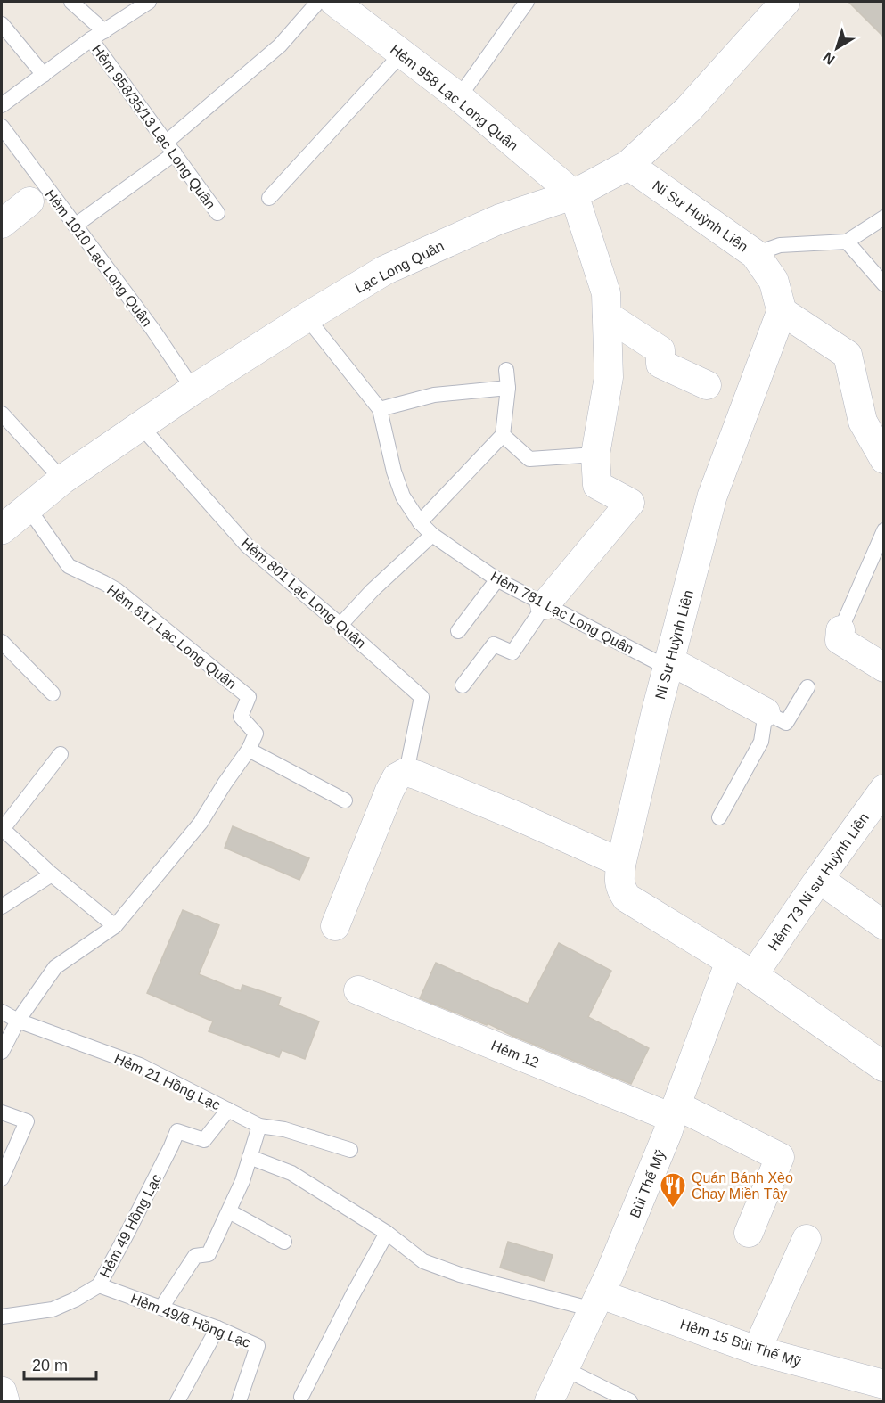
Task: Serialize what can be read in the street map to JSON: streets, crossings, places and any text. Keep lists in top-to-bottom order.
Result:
{
  "streets": {
    "street": [
      "Hẻm 958 Lạc Long Quân",
      "Ni Sư Huỳnh Liên",
      "Lạc Long Quân",
      "Hẻm 73 Ni sư Huỳnh Liên",
      "Hẻm 12",
      "Bùi Thế Mỹ",
      "Hẻm 15 Bùi Thế Mỹ"
    ],
    "lane": [
      "Hẻm 958/35/13 Lạc Long Quân",
      "Hẻm 1010 Lạc Long Quân",
      "Hẻm 801 Lạc Long Quân",
      "Hẻm 781 Lạc Long Quân",
      "Hẻm 817 Lạc Long Quân",
      "Hẻm 21 Hồng Lạc",
      "Hẻm 49 Hồng Lạc",
      "Hẻm 49/8 Hồng Lạc"
    ]
  },
  "crossings": [
    ["Hẻm 958 Lạc Long Quân", "Lạc Long Quân"],
    ["Ni Sư Huỳnh Liên", "Lạc Long Quân"],
    ["Ni Sư Huỳnh Liên", "Hẻm 781 Lạc Long Quân"],
    ["Ni Sư Huỳnh Liên", "Hẻm 73 Ni sư Huỳnh Liên"],
    ["Ni Sư Huỳnh Liên", "Bùi Thế Mỹ"],
    ["Hẻm 1010 Lạc Long Quân", "Lạc Long Quân"],
    ["Lạc Long Quân", "Hẻm 801 Lạc Long Quân"],
    ["Lạc Long Quân", "Hẻm 781 Lạc Long Quân"],
    ["Lạc Long Quân", "Hẻm 817 Lạc Long Quân"],
    ["Hẻm 73 Ni sư Huỳnh Liên", "Bùi Thế Mỹ"],
    ["Hẻm 12", "Bùi Thế Mỹ"],
    ["Hẻm 21 Hồng Lạc", "Hẻm 49 Hồng Lạc"],
    ["Bùi Thế Mỹ", "Hẻm 15 Bùi Thế Mỹ"],
    ["Hẻm 49 Hồng Lạc", "Hẻm 49/8 Hồng Lạc"]
  ],
  "places": {
    "restaurant": ["Quán Bánh Xèo Chay Miền Tây"]
  },
  "scale_bar": "20 m",
  "north": "bottom left"
}
